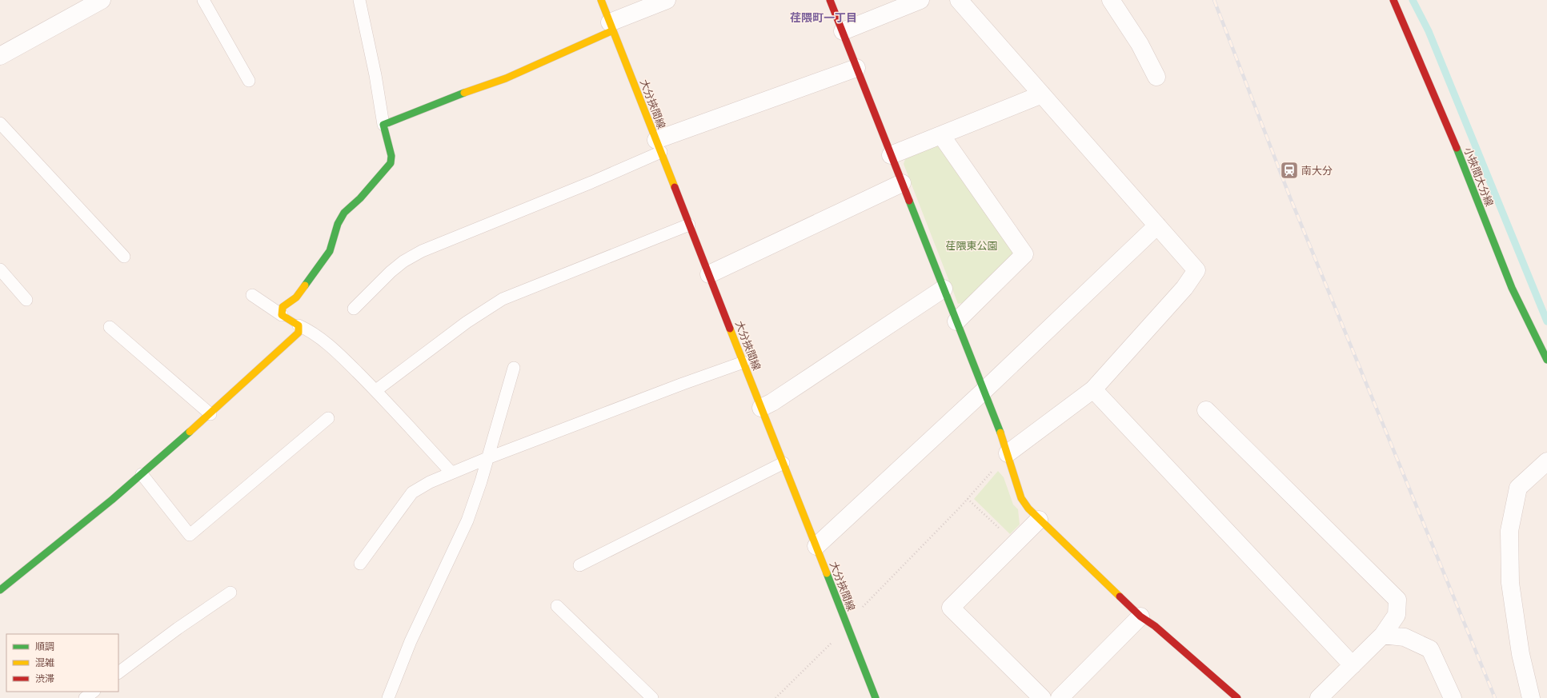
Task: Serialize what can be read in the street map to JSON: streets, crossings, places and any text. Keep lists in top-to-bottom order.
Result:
{
  "streets": {
    "street": ["大分挾間線", "小挾間大分線"]
  },
  "districts": ["荏隈町一丁目"],
  "parks": ["荏隈東公園"],
  "places": {
    "station": ["南大分"]
  },
  "legend": ["順調", "混雑", "渋滞"]
}
